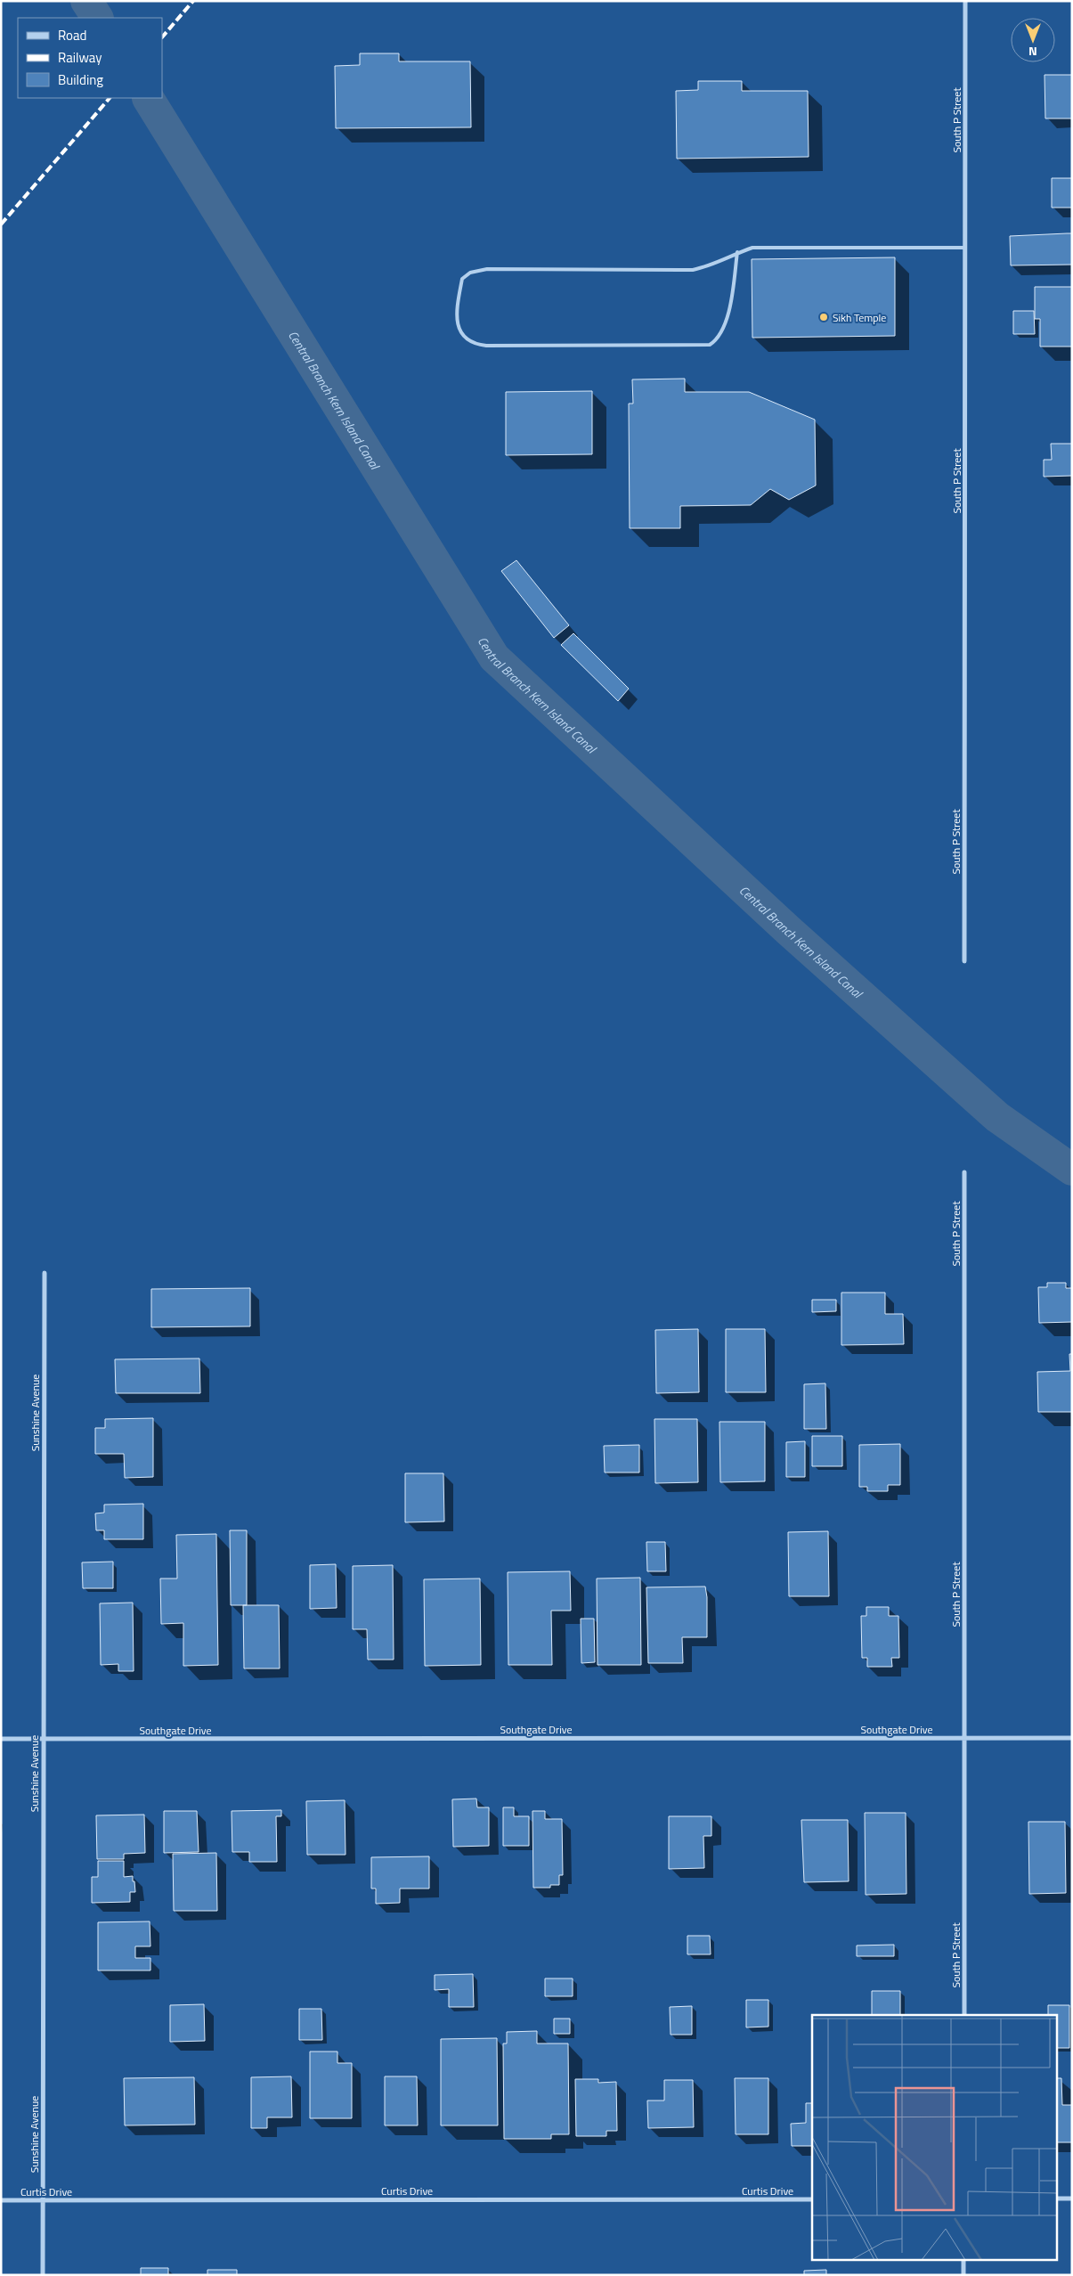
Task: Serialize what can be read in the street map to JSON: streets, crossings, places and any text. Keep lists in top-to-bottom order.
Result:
{
  "streets": {
    "street": [
      "South P Street",
      "Sunshine Avenue",
      "Southgate Drive",
      "Curtis Drive"
    ]
  },
  "crossings": [
    ["South P Street", "Southgate Drive"],
    ["Sunshine Avenue", "Southgate Drive"],
    ["Sunshine Avenue", "Curtis Drive"]
  ],
  "water": ["Central Branch Kern Island Canal"],
  "places": ["Sikh Temple"],
  "legend": ["Road", "Railway", "Building"],
  "north": "bottom"
}
